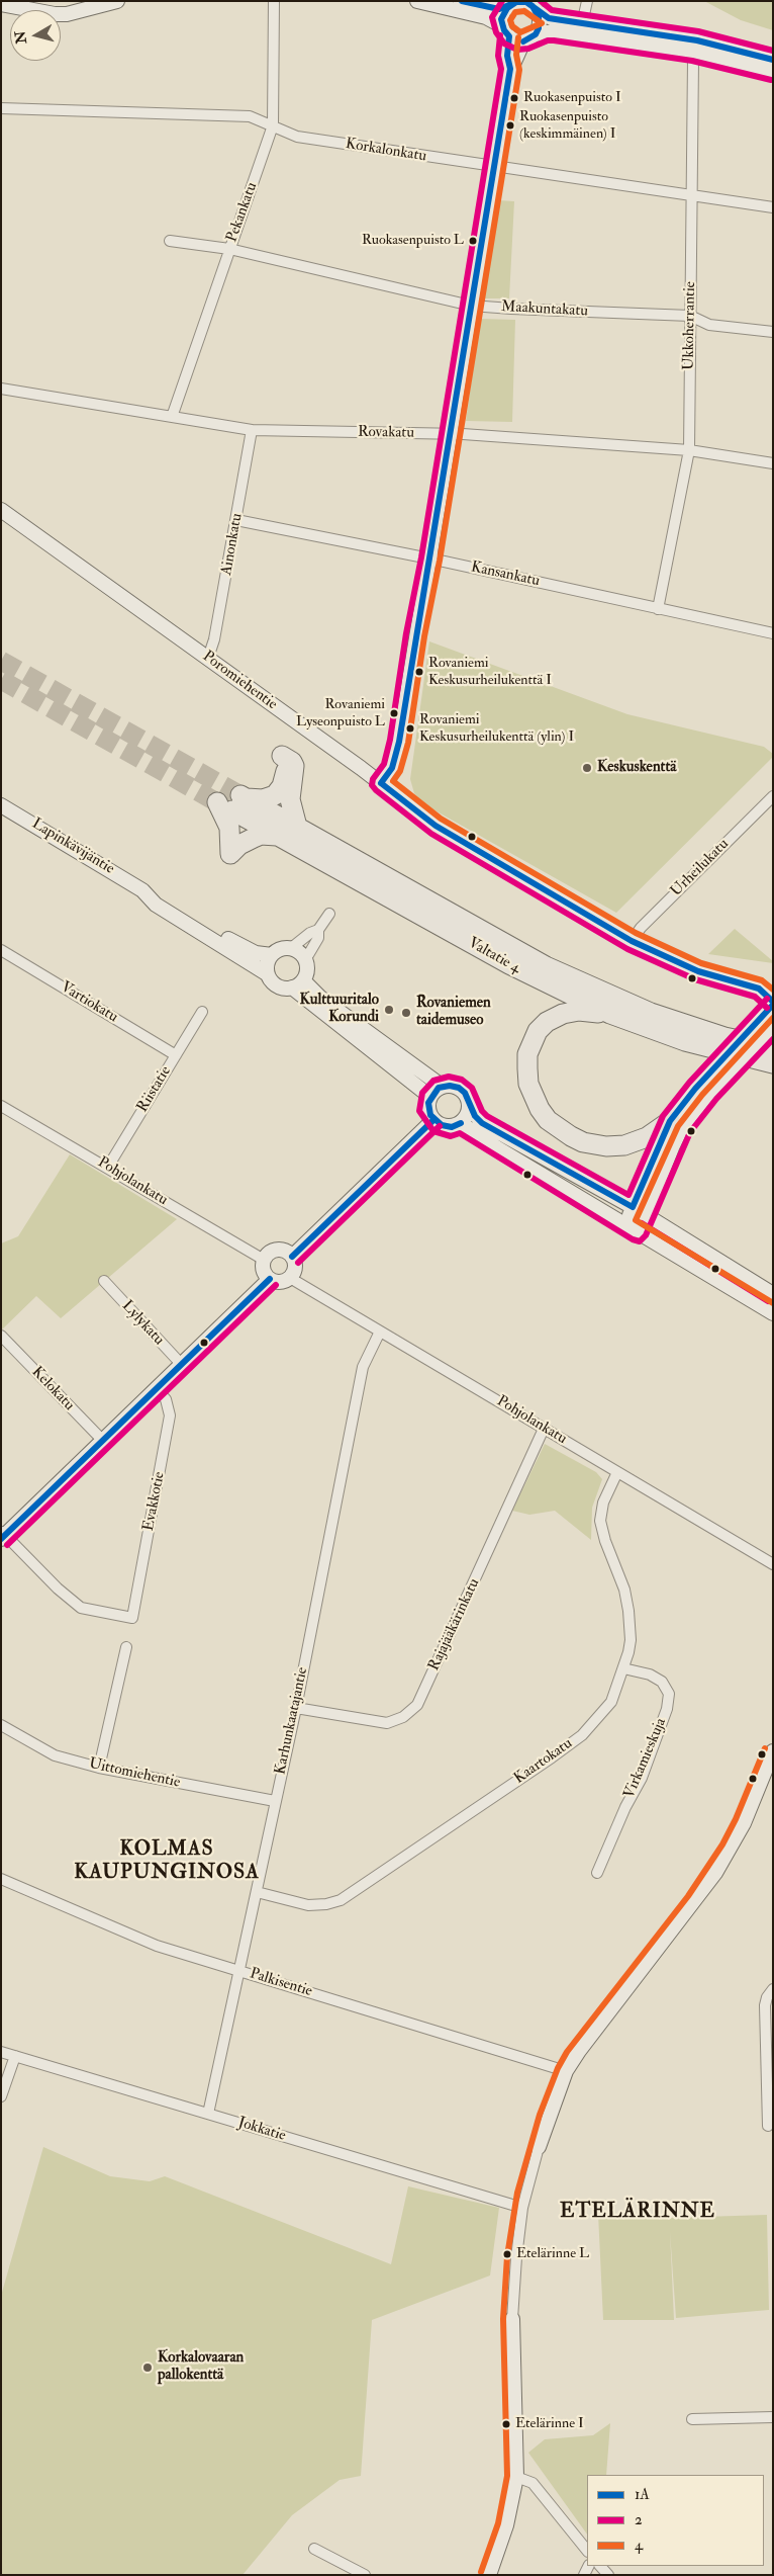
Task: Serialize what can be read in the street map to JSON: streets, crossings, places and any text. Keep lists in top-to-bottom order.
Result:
{
  "streets": {
    "highway": ["Valtatie 4"],
    "main road": ["Poromiehentie", "Lapinkävijäntie"],
    "street": [
      "Korkalonkatu",
      "Pekankatu",
      "Maakuntakatu",
      "Ukkoherrantie",
      "Rovakatu",
      "Ainonkatu",
      "Kansankatu",
      "Urheilukatu",
      "Vartiokatu",
      "Riistatie",
      "Pohjolankatu",
      "Lylykatu",
      "Kelokatu",
      "Evakkotie",
      "Rajajääkärinkatu",
      "Karhunkaatajantie",
      "Virkamieskuja",
      "Kaartokatu",
      "Uittomiehentie",
      "Palkisentie",
      "Jokkatie"
    ]
  },
  "crossings": [
    ["Korkalonkatu", "Pekankatu"],
    ["Korkalonkatu", "Ukkoherrantie"],
    ["Pekankatu", "Maakuntakatu"],
    ["Pekankatu", "Rovakatu"],
    ["Maakuntakatu", "Ukkoherrantie"],
    ["Ukkoherrantie", "Rovakatu"],
    ["Ukkoherrantie", "Kansankatu"],
    ["Rovakatu", "Ainonkatu"],
    ["Ainonkatu", "Kansankatu"],
    ["Ainonkatu", "Poromiehentie"],
    ["Poromiehentie", "Urheilukatu"],
    ["Vartiokatu", "Riistatie"],
    ["Riistatie", "Pohjolankatu"],
    ["Pohjolankatu", "Rajajääkärinkatu"],
    ["Pohjolankatu", "Karhunkaatajantie"],
    ["Pohjolankatu", "Kaartokatu"],
    ["Rajajääkärinkatu", "Karhunkaatajantie"],
    ["Karhunkaatajantie", "Kaartokatu"],
    ["Karhunkaatajantie", "Uittomiehentie"],
    ["Karhunkaatajantie", "Palkisentie"],
    ["Karhunkaatajantie", "Jokkatie"],
    ["Virkamieskuja", "Kaartokatu"]
  ],
  "districts": ["KOLMAS KAUPUNGINOSA", "ETELÄRINNE"],
  "places": [
    "Ruokasenpuisto I",
    "Ruokasenpuisto (keskimmäinen) I",
    "Ruokasenpuisto L",
    "Rovaniemi Keskusurheilukenttä I",
    "Rovaniemi Lyseonpuisto L",
    "Rovaniemi Keskusurheilukenttä (ylin) I",
    "Keskuskenttä",
    "Kulttuuritalo Korundi",
    "Rovaniemen taidemuseo",
    "Etelärinne L",
    "Korkalovaaran pallokenttä",
    "Etelärinne I"
  ],
  "lines": ["transit line 1A", "transit line 2", "transit line 4"],
  "legend": ["1A", "2", "4"],
  "north": "left"
}
